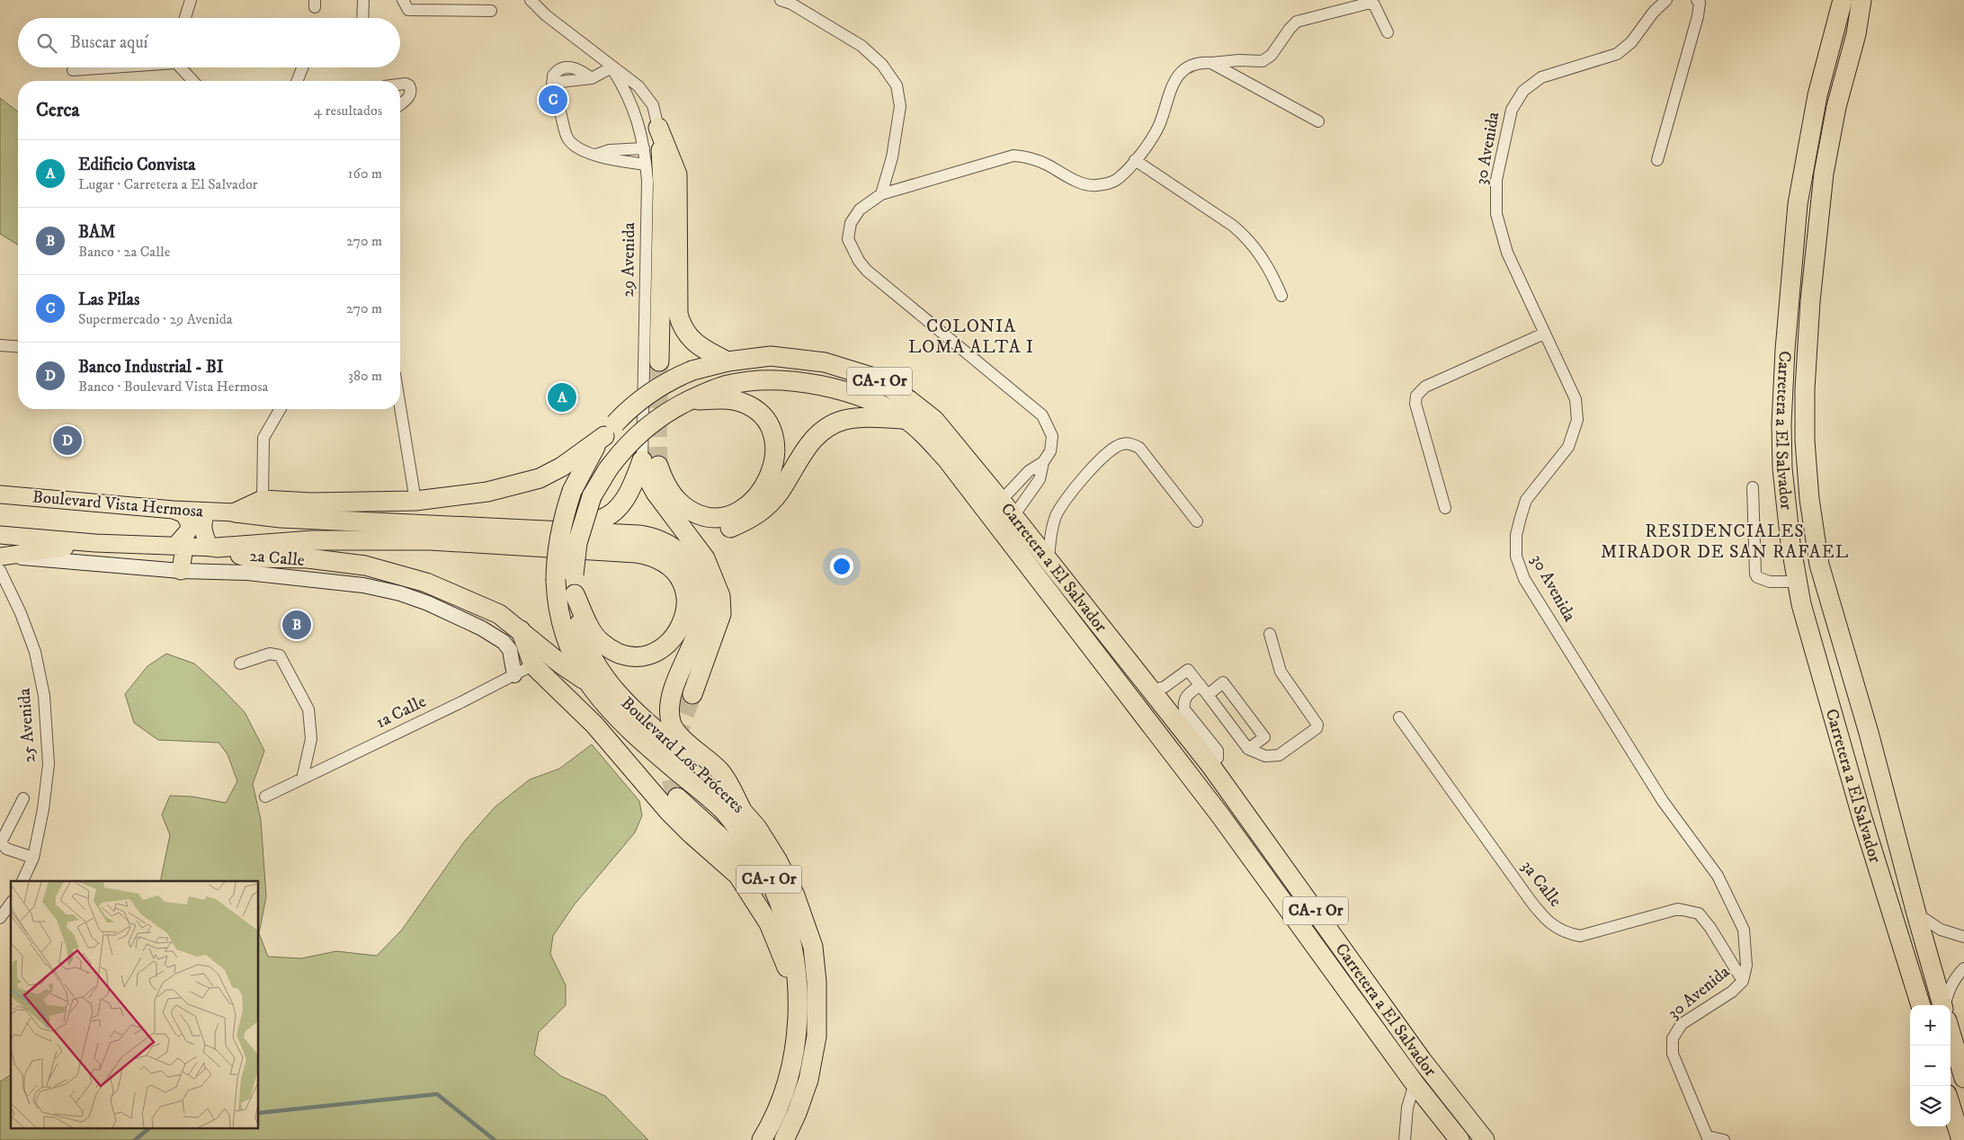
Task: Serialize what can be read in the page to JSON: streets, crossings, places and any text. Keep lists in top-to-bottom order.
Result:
{
  "streets": {
    "highway": ["CA-1 Or", "Carretera a El Salvador", "Boulevard Los Próceres"],
    "main road": ["Boulevard Vista Hermosa"],
    "street": [
      "30 Avenida",
      "29 Avenida",
      "2a Calle",
      "1a Calle",
      "25 Avenida",
      "3a Calle"
    ]
  },
  "crossings": [
    ["30 Avenida", "3a Calle"],
    ["Carretera a El Salvador", "Boulevard Los Próceres"],
    ["2a Calle", "1a Calle"],
    ["2a Calle", "25 Avenida"]
  ],
  "districts": ["COLONIA LOMA ALTA I", "RESIDENCIALES MIRADOR DE SAN RAFAEL"],
  "page": {
    "search": "Buscar aquí",
    "heading": ["Cerca", "4 resultados"],
    "pins": [
      "C",
      "A",
      "D",
      "B"
    ],
    "list": [
      {
        "mark": "A",
        "name": "Edificio Convista",
        "note": "Lugar · Carretera a El Salvador",
        "value": "160 m"
      },
      {
        "mark": "B",
        "name": "BAM",
        "note": "Banco · 2a Calle",
        "value": "270 m"
      },
      {
        "mark": "C",
        "name": "Las Pilas",
        "note": "Supermercado · 29 Avenida",
        "value": "270 m"
      },
      {
        "mark": "D",
        "name": "Banco Industrial - BI",
        "note": "Banco · Boulevard Vista Hermosa",
        "value": "380 m"
      }
    ],
    "map_buttons": ["+", "−"]
  }
}
